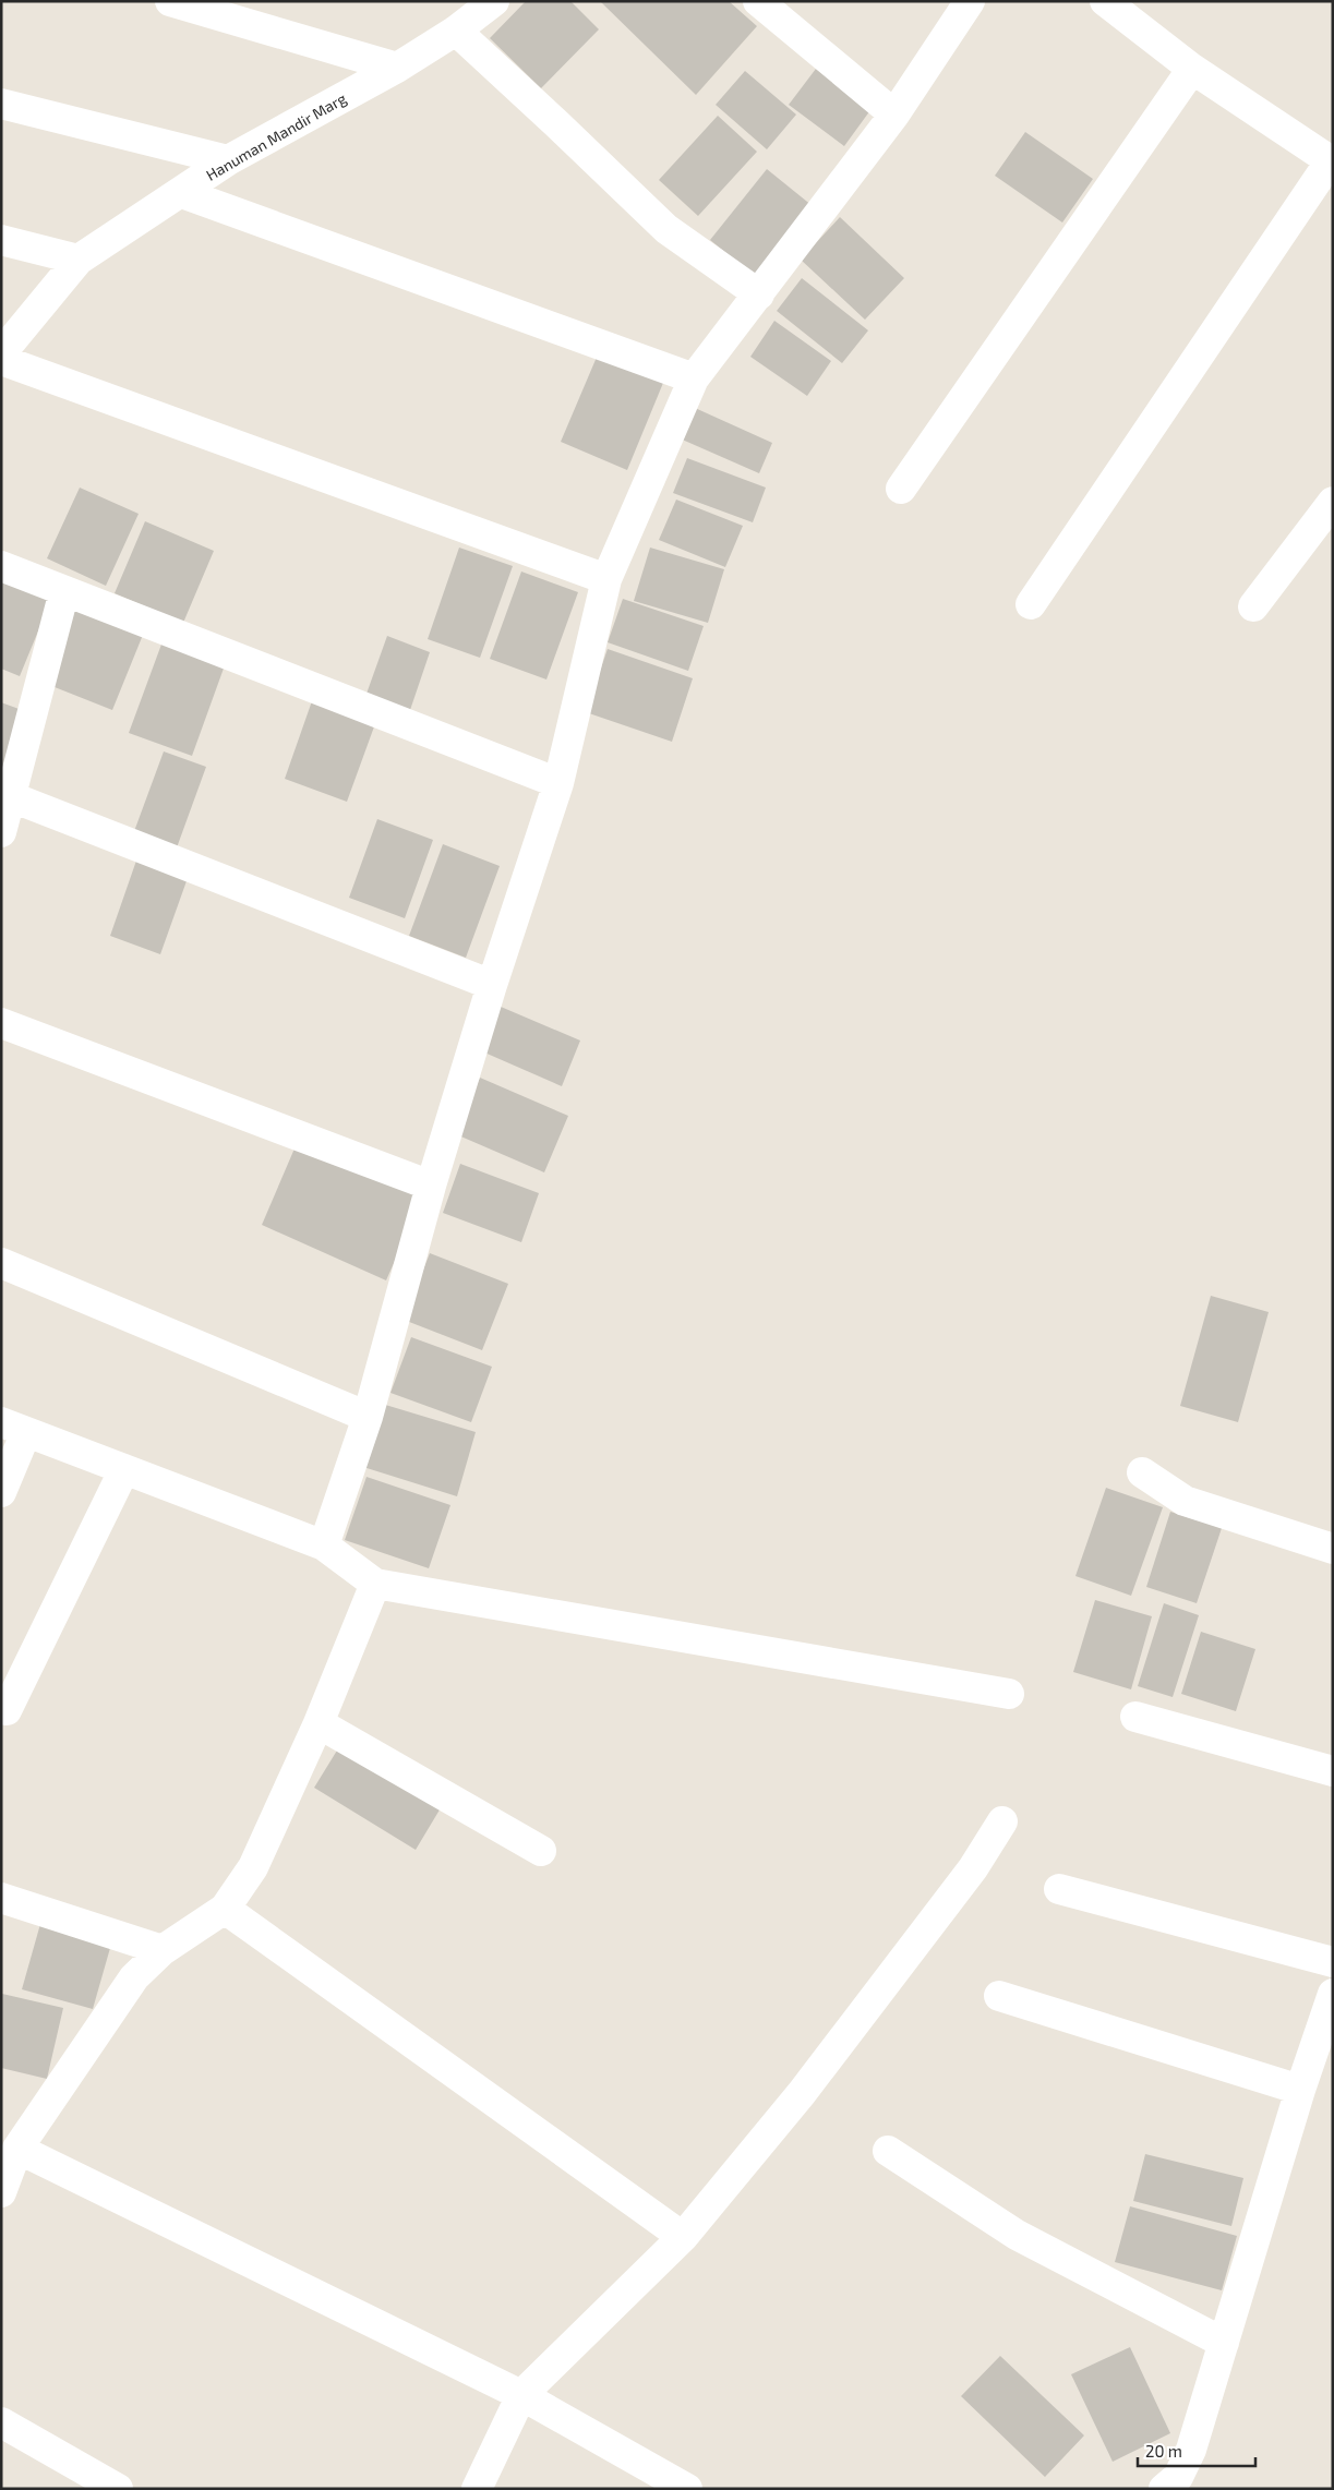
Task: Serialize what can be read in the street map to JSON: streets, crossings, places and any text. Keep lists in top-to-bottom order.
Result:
{
  "streets": {
    "street": ["Hanuman Mandir Marg"]
  },
  "scale_bar": "20 m"
}
